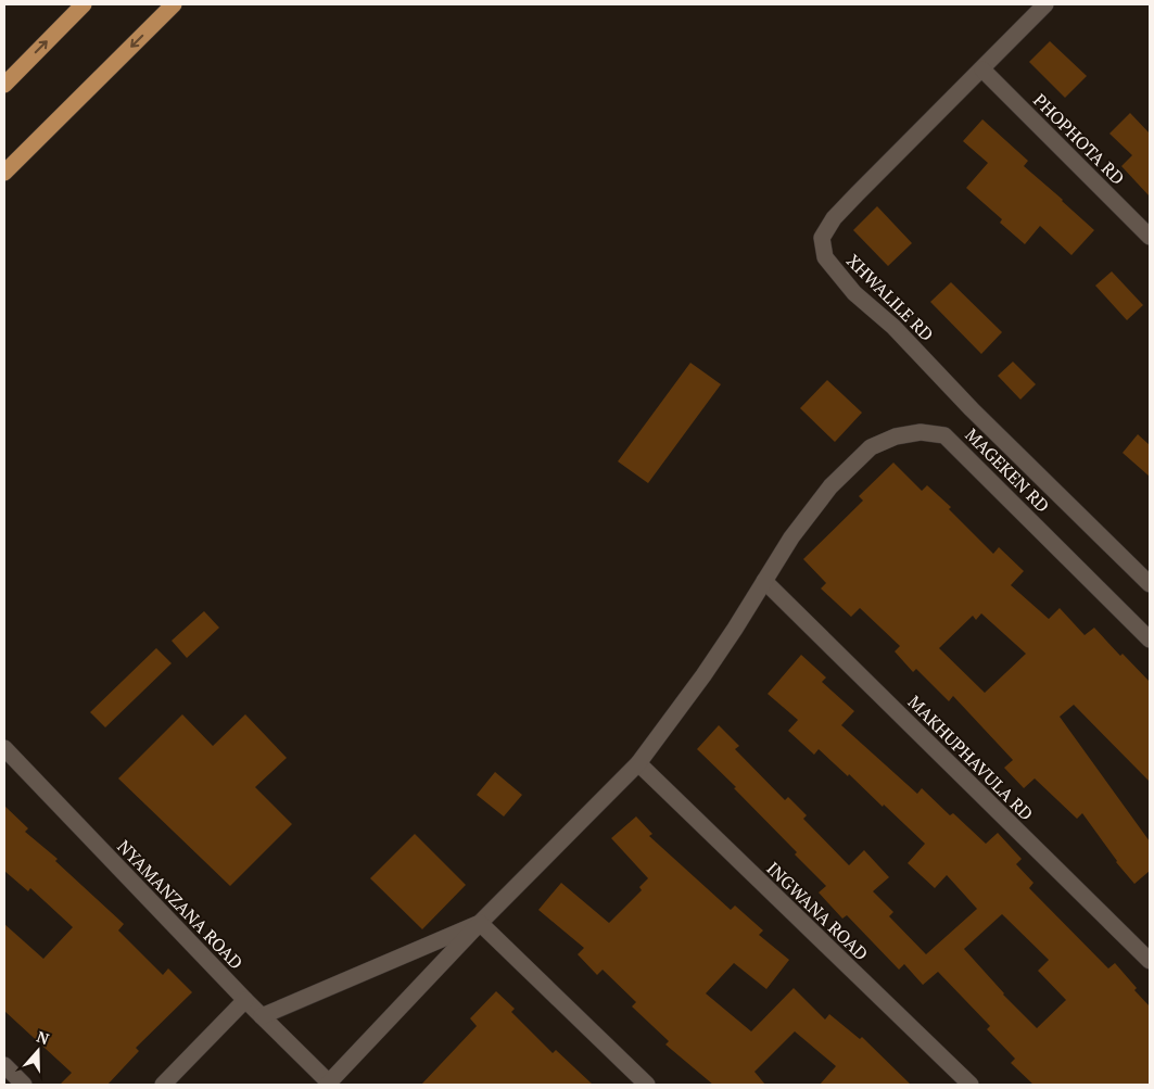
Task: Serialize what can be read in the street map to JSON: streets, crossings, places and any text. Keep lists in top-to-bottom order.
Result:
{
  "streets": {
    "street": [
      "PHOPHOTA RD",
      "XHWALILE RD",
      "MAGEKEN RD",
      "MAKHUPHAVULA RD",
      "NYAMANZANA ROAD",
      "INGWANA ROAD"
    ]
  },
  "crossings": [
    ["PHOPHOTA RD", "XHWALILE RD"],
    ["MAGEKEN RD", "MAKHUPHAVULA RD"],
    ["MAGEKEN RD", "NYAMANZANA ROAD"],
    ["MAGEKEN RD", "INGWANA ROAD"]
  ],
  "north": "top"
}
